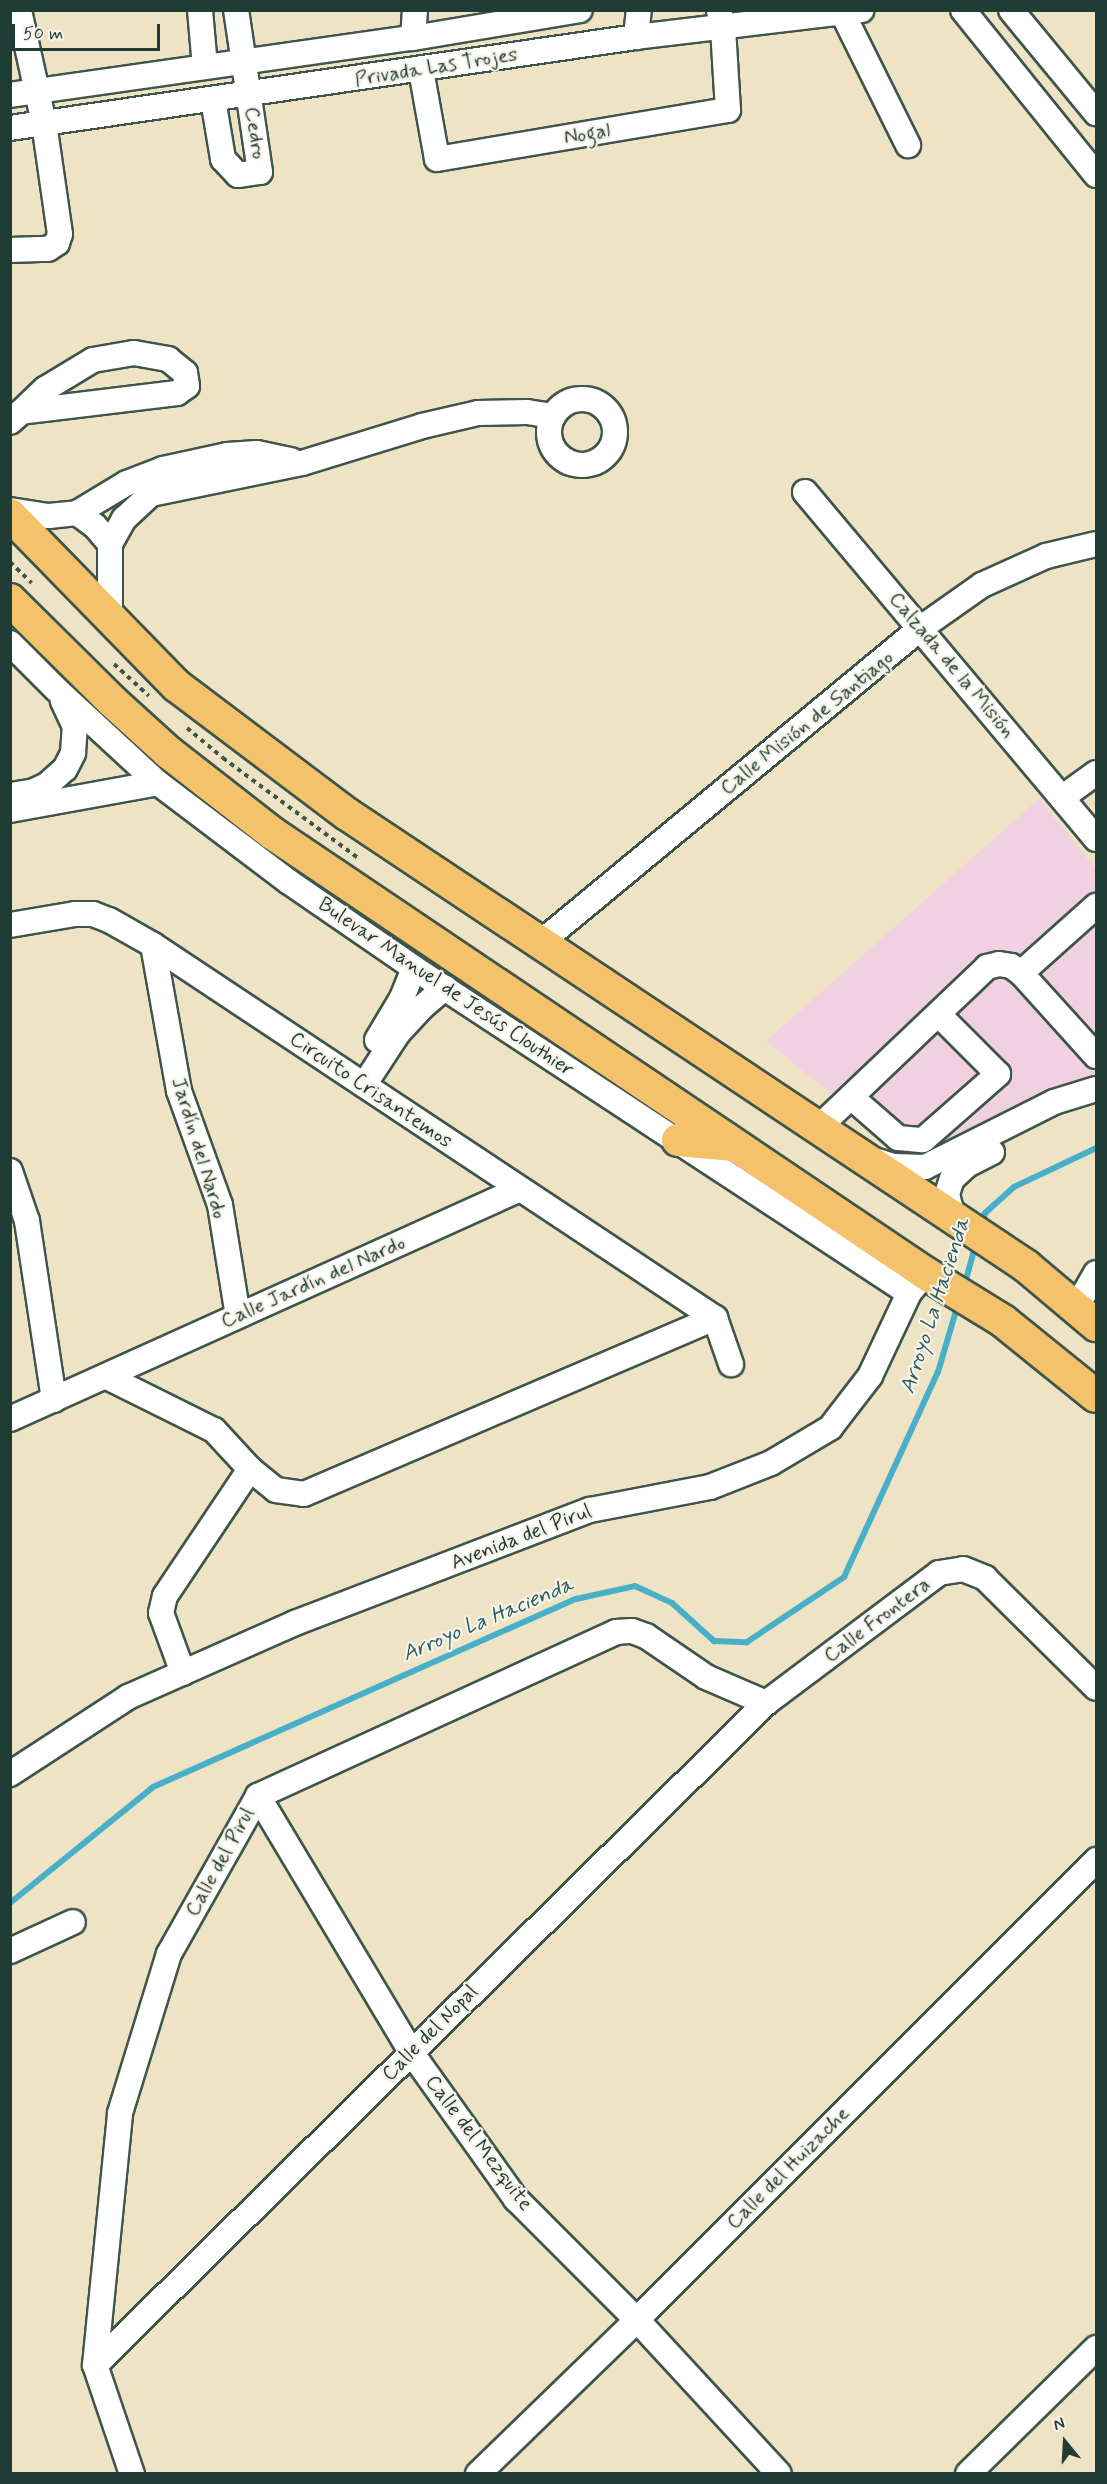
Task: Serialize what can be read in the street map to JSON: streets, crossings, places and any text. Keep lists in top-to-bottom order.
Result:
{
  "streets": {
    "street": [
      "Privada Las Trojes",
      "Cedro",
      "Nogal",
      "Calzada de la Misión",
      "Calle Misión de Santiago",
      "Bulevar Manuel de Jesús Clouthier",
      "Circuito Crisantemos",
      "Jardín del Nardo",
      "Calle Jardín del Nardo",
      "Avenida del Pirul",
      "Calle Frontera",
      "Calle del Pirul",
      "Calle del Nopal",
      "Calle del Mezquite",
      "Calle del Huizache"
    ]
  },
  "crossings": [
    ["Privada Las Trojes", "Cedro"],
    ["Privada Las Trojes", "Nogal"],
    ["Calzada de la Misión", "Calle Misión de Santiago"],
    ["Bulevar Manuel de Jesús Clouthier", "Avenida del Pirul"],
    ["Circuito Crisantemos", "Jardín del Nardo"],
    ["Circuito Crisantemos", "Calle Jardín del Nardo"],
    ["Jardín del Nardo", "Calle Jardín del Nardo"],
    ["Calle Frontera", "Calle del Pirul"],
    ["Calle Frontera", "Calle del Nopal"],
    ["Calle del Pirul", "Calle del Nopal"],
    ["Calle del Pirul", "Calle del Mezquite"],
    ["Calle del Nopal", "Calle del Mezquite"],
    ["Calle del Mezquite", "Calle del Huizache"]
  ],
  "water": ["Arroyo La Hacienda"],
  "scale_bar": "50 m",
  "north": "top"
}
